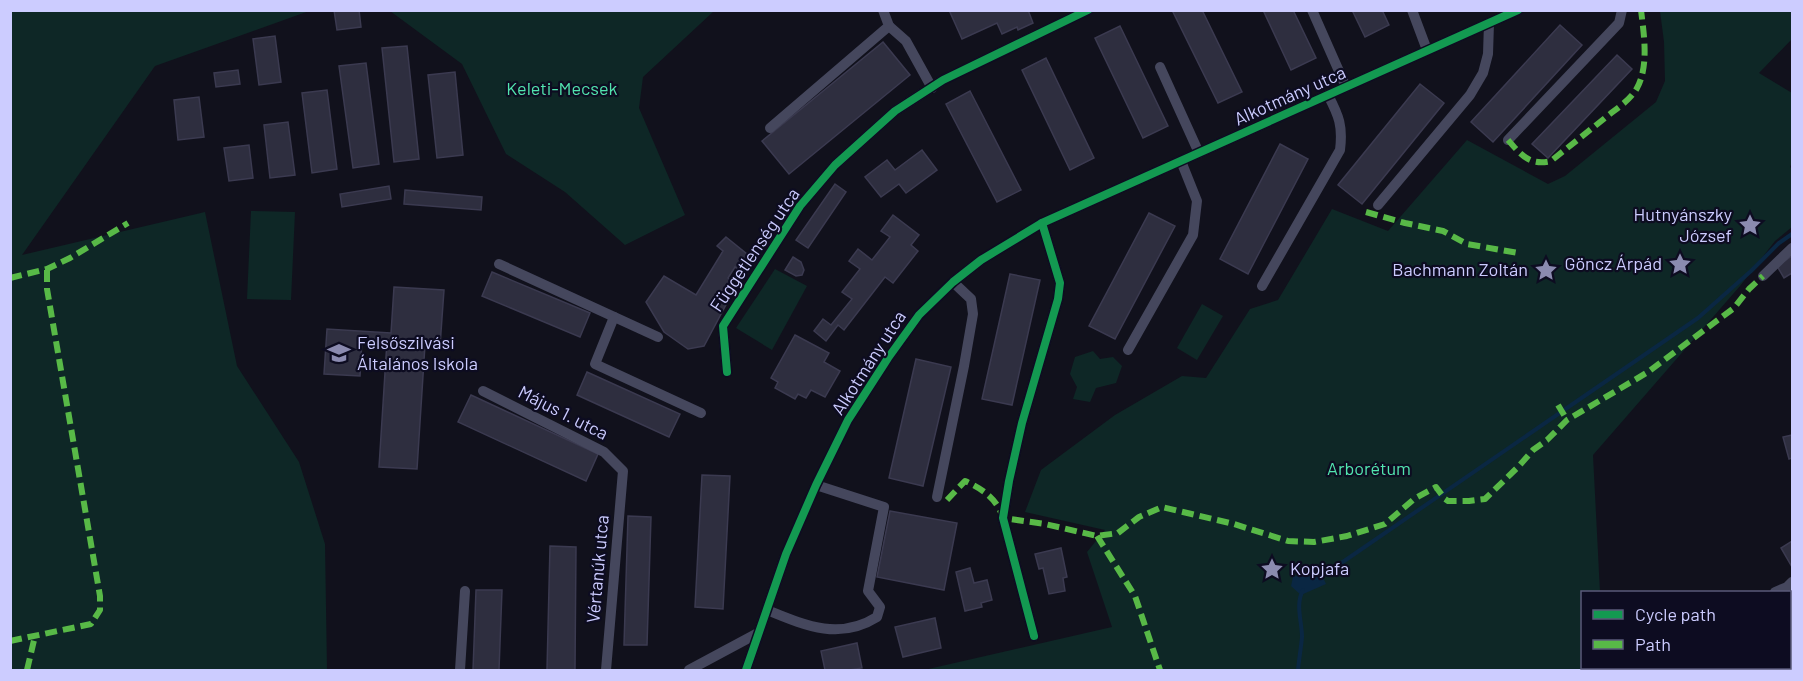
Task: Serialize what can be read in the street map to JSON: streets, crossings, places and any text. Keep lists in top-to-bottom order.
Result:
{
  "streets": {
    "street": [
      "Alkotmány utca",
      "Függetlenség utca",
      "Május 1. utca",
      "Vértanúk utca"
    ]
  },
  "crossings": [
    ["Május 1. utca", "Vértanúk utca"]
  ],
  "parks": ["Keleti-Mecsek", "Arborétum"],
  "places": {
    "place": [
      "Hutnyánszky József",
      "Göncz Árpád",
      "Bachmann Zoltán",
      "Kopjafa"
    ],
    "school or university": ["Felsőszilvási Általános Iskola"]
  },
  "legend": ["Cycle path", "Path"]
}
